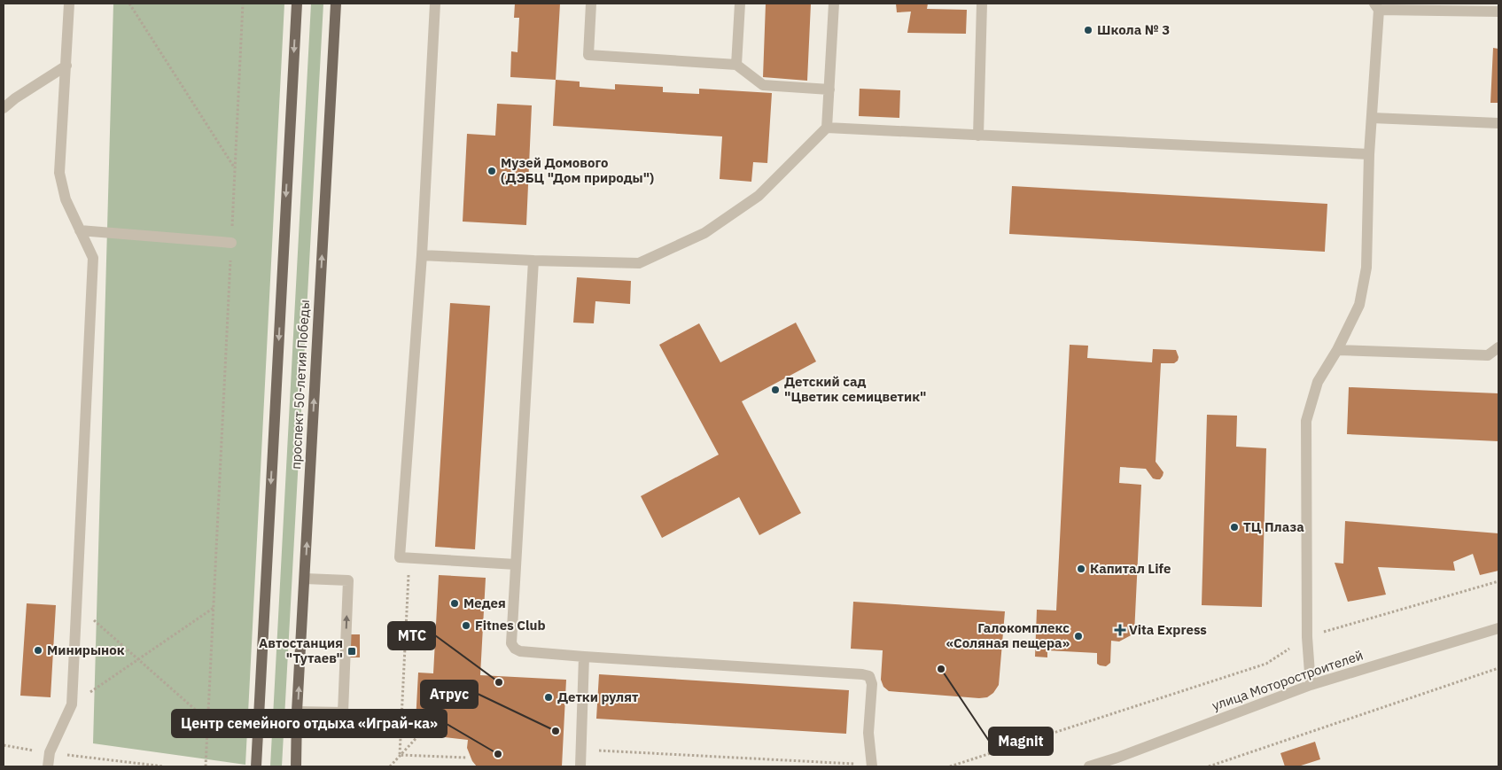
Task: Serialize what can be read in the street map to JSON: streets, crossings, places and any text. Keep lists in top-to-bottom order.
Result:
{
  "streets": {
    "main road": ["проспект 50-летия Победы"],
    "street": ["улица Моторостроителей"]
  },
  "places": {
    "other": [
      "Школа № 3",
      "Музей Домового (ДЭБЦ \"Дом природы\")",
      "Детский сад \"Цветик семицветик\"",
      "ТЦ Плаза",
      "Капитал Life",
      "Медея",
      "Fitnes Club",
      "Галокомплекс «Соляная пещера»",
      "Минирынок",
      "Magnit",
      "МТС",
      "Детки рулят",
      "Атрус",
      "Центр семейного отдыха «Играй-ка»"
    ],
    "health": ["Vita Express"],
    "transit": ["Автостанция \"Тутаев\""]
  }
}
